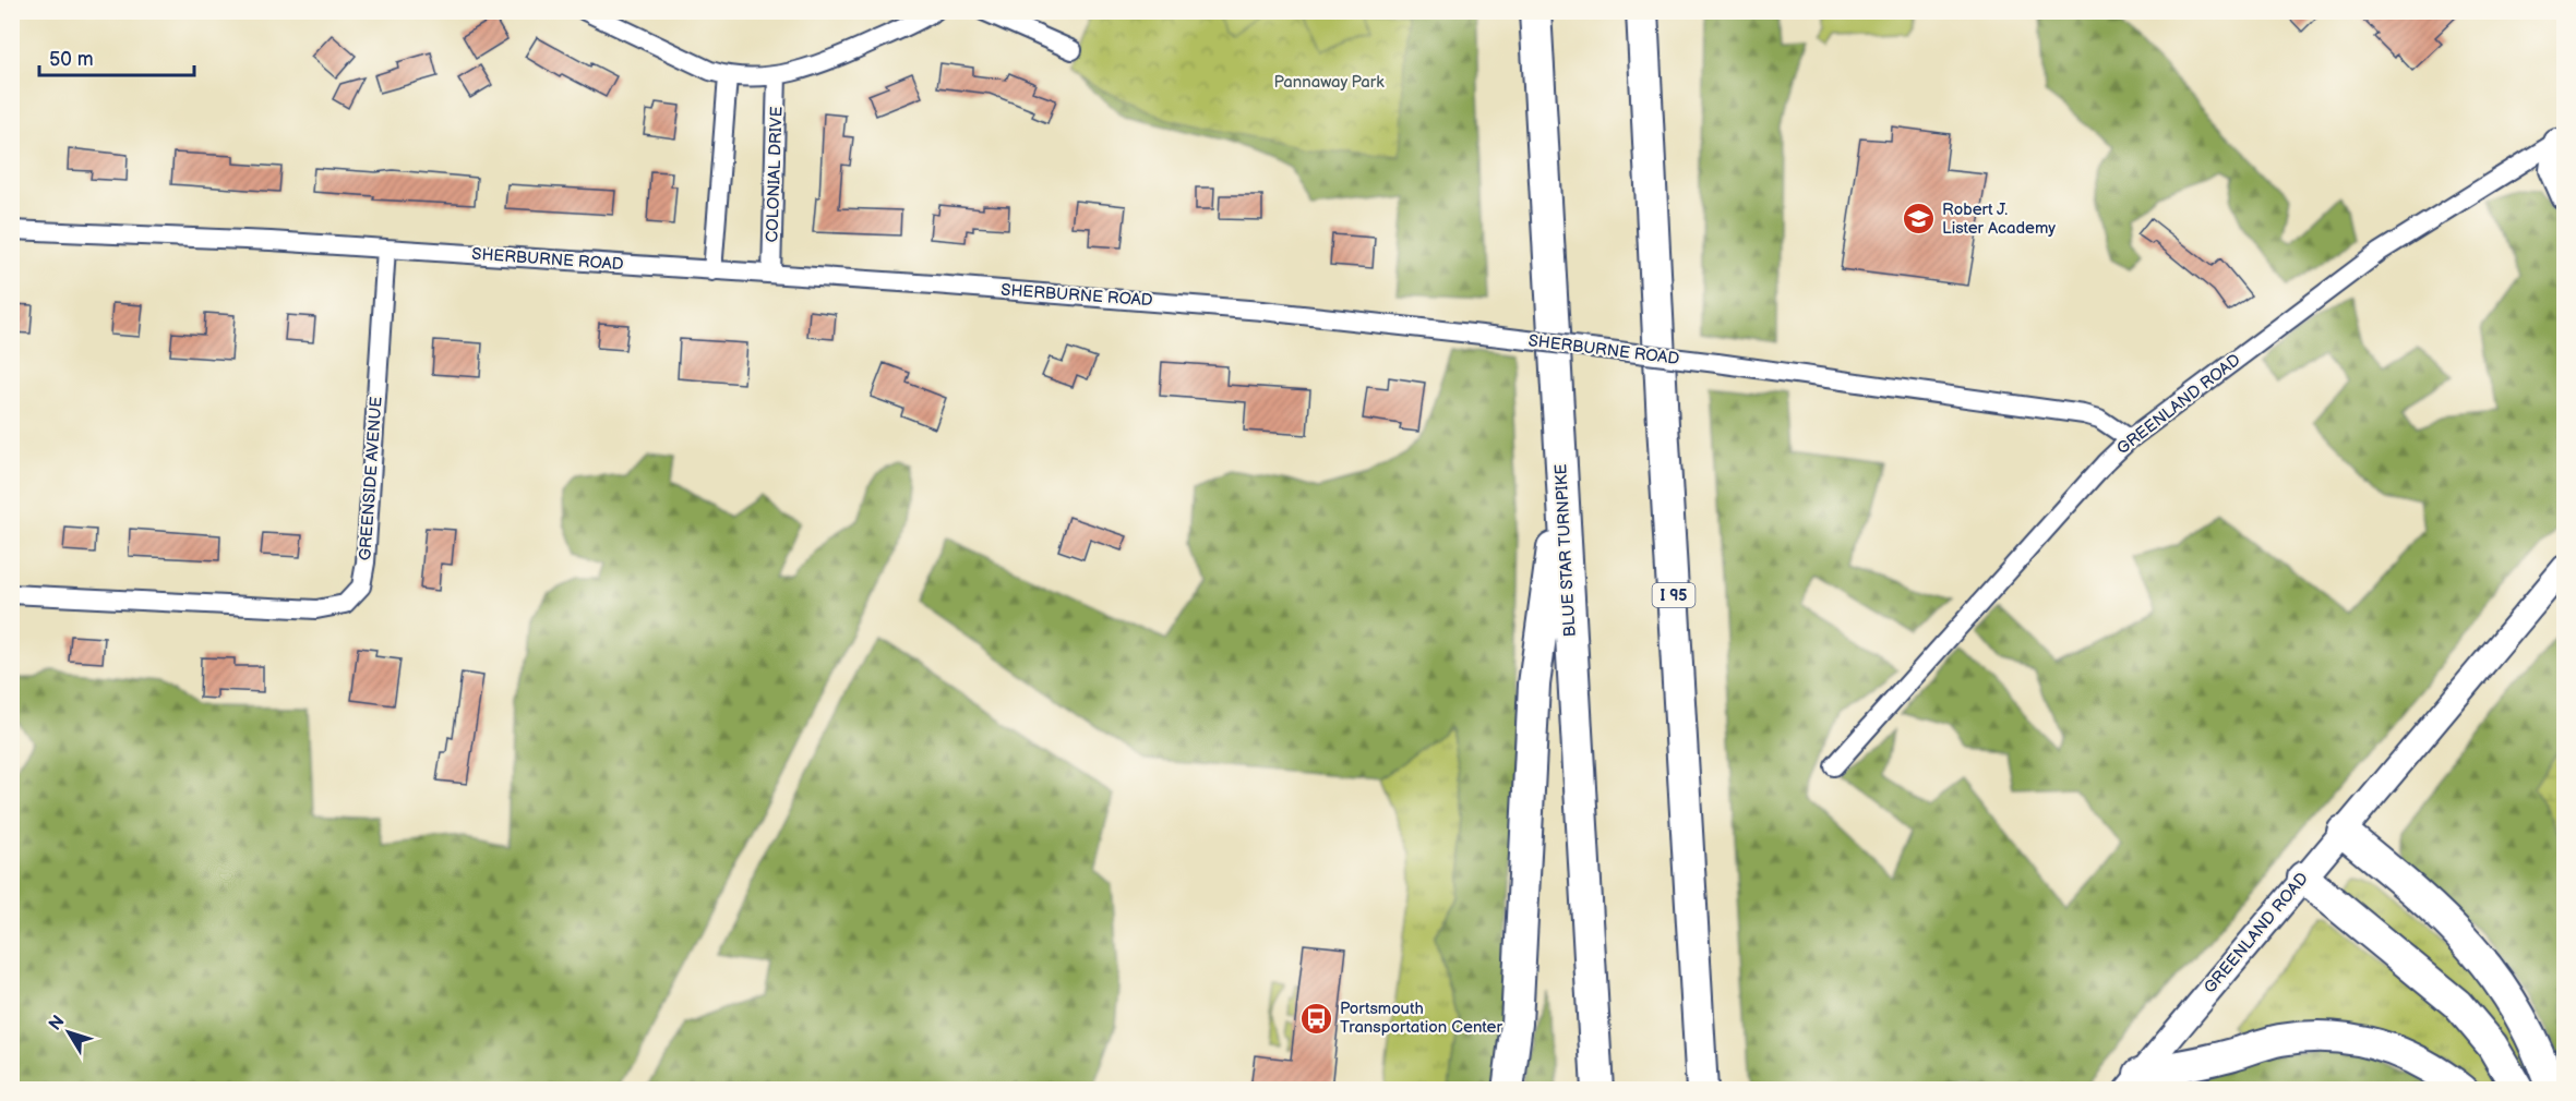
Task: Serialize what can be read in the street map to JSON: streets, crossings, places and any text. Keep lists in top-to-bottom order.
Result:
{
  "streets": {
    "highway": ["BLUE STAR TURNPIKE", "I 95"],
    "main road": ["GREENLAND ROAD"],
    "street": ["COLONIAL DRIVE", "SHERBURNE ROAD", "GREENSIDE AVENUE"]
  },
  "crossings": [
    ["COLONIAL DRIVE", "SHERBURNE ROAD"],
    ["SHERBURNE ROAD", "GREENLAND ROAD"],
    ["SHERBURNE ROAD", "GREENSIDE AVENUE"]
  ],
  "parks": ["Pannaway Park"],
  "places": {
    "school or university": ["Robert J. Lister Academy"],
    "bus stop": ["Portsmouth Transportation Center"]
  },
  "scale_bar": "50 m",
  "north": "top left"
}
